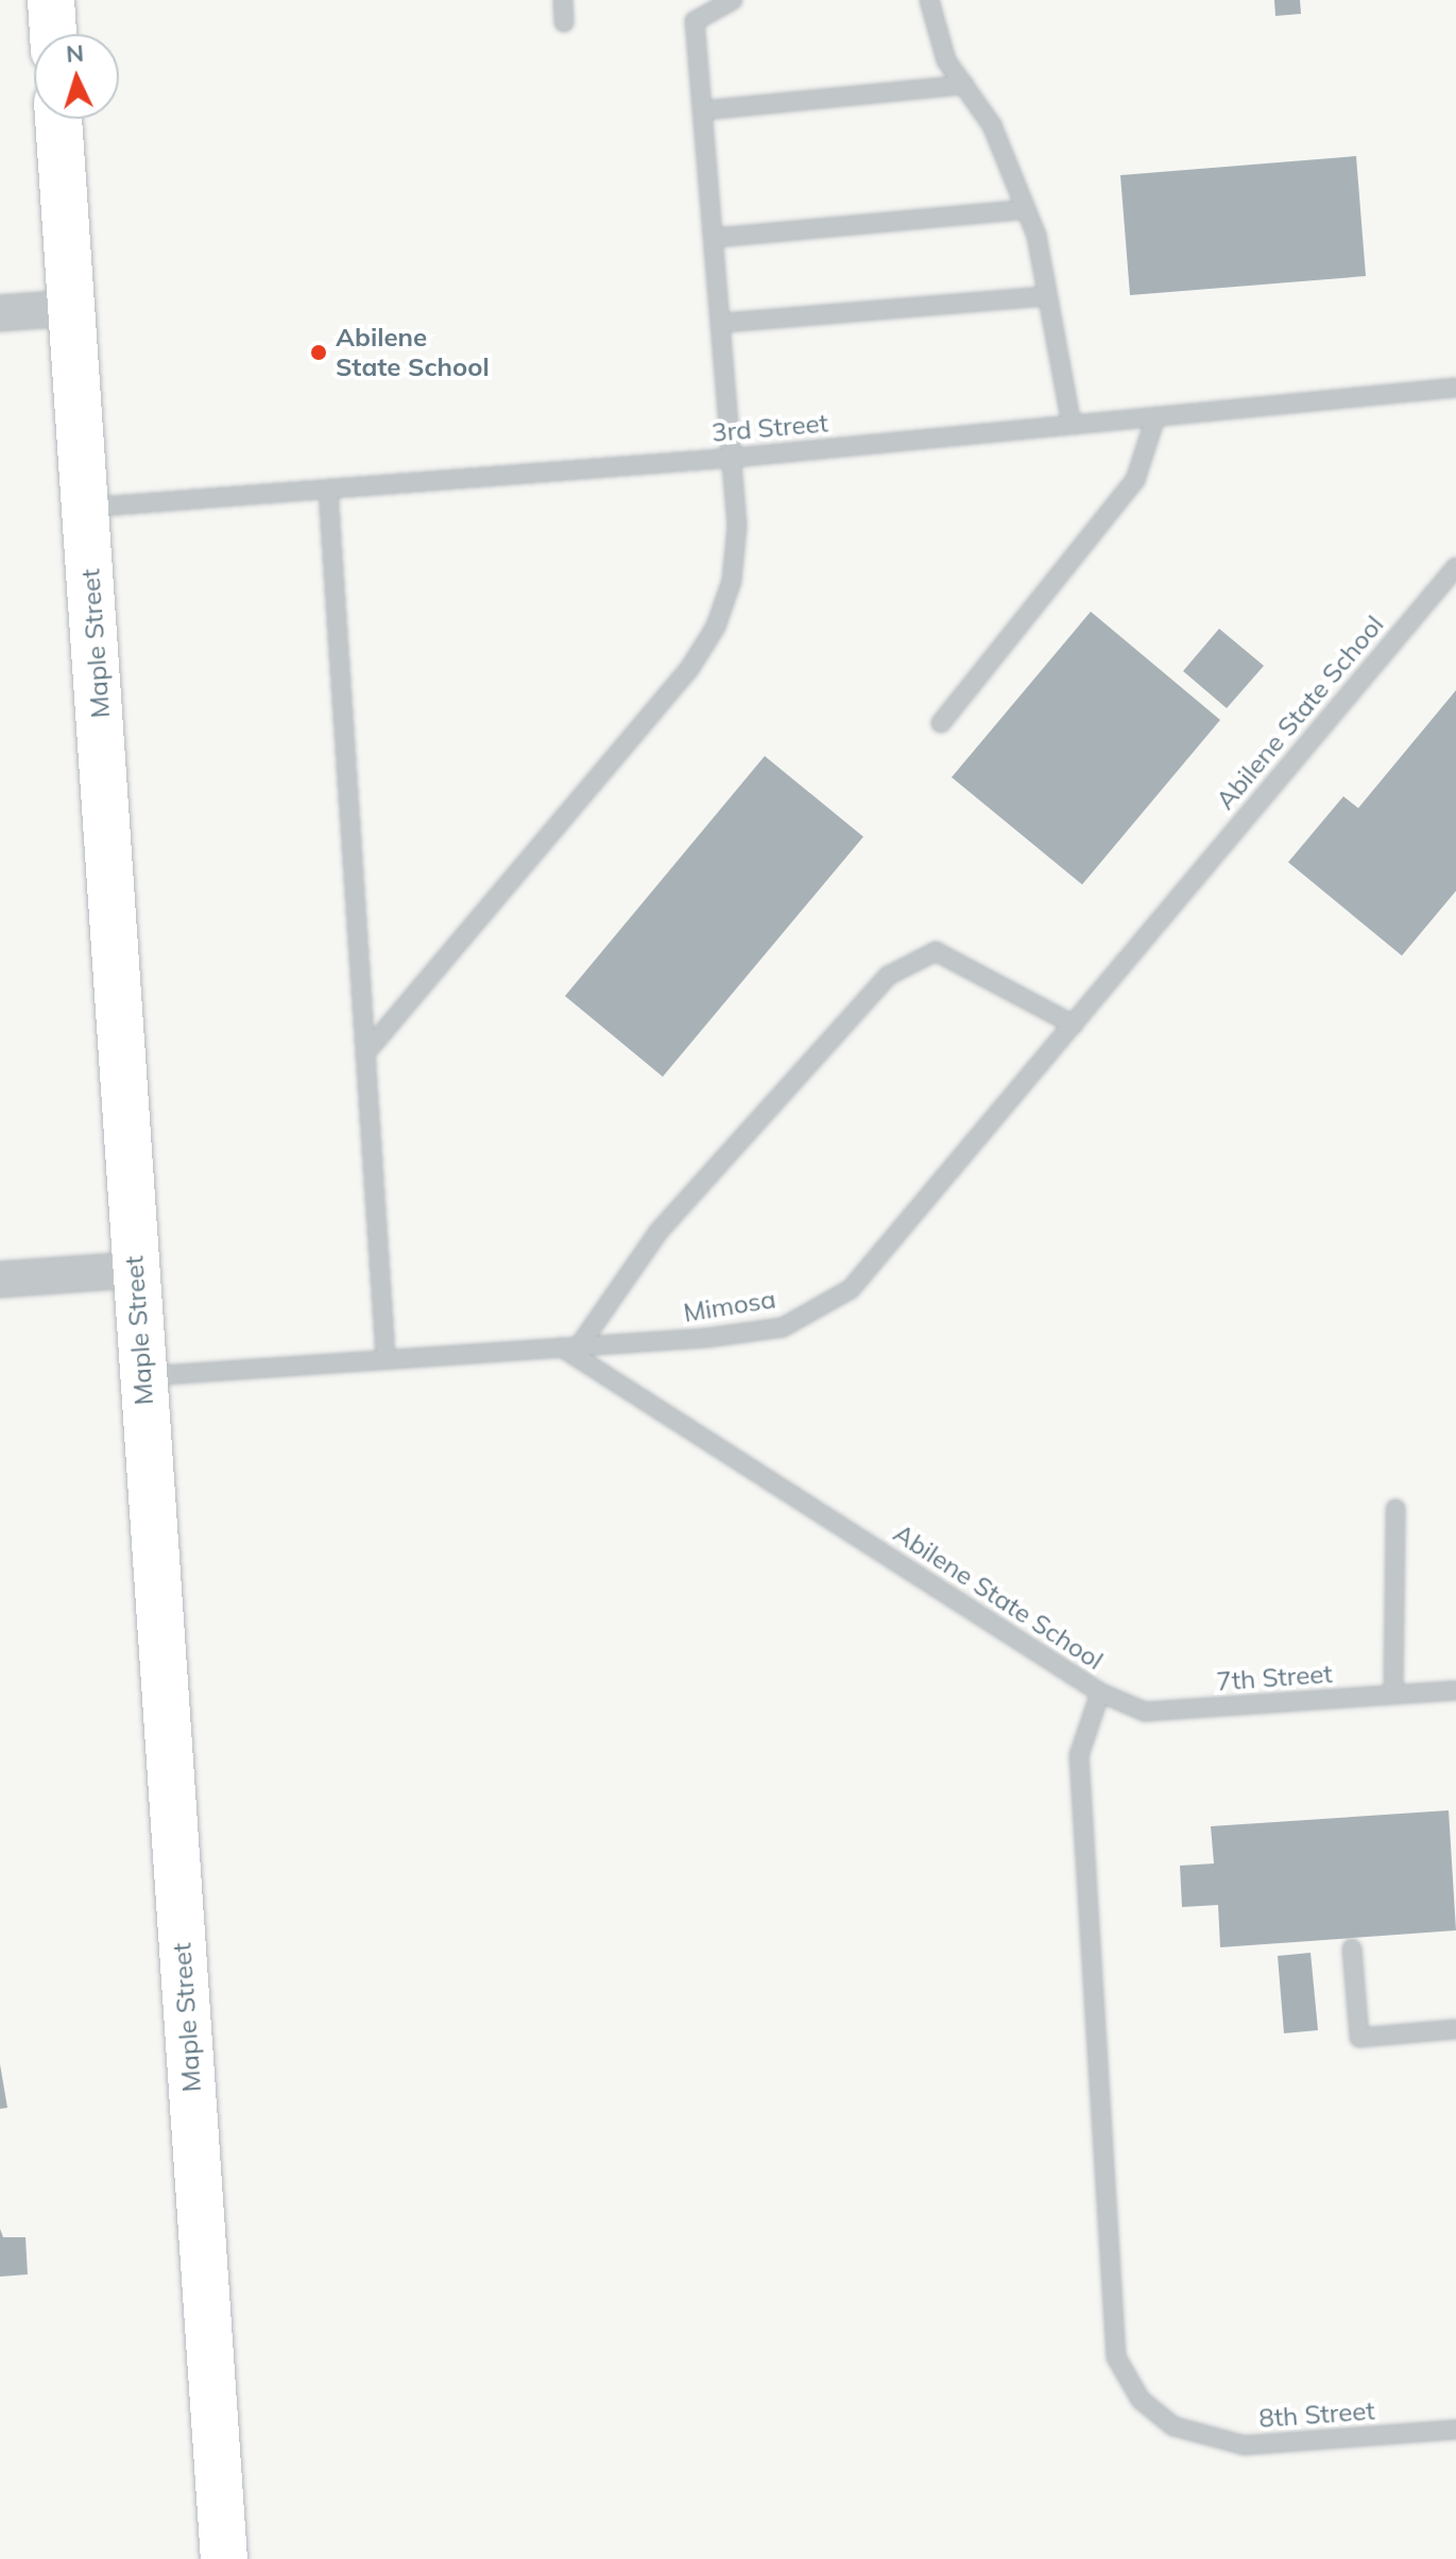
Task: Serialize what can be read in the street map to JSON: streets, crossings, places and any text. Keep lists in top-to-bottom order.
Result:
{
  "streets": {
    "main road": ["Maple Street"],
    "lane": [
      "3rd Street",
      "Abilene State School",
      "Mimosa",
      "7th Street",
      "8th Street"
    ]
  },
  "crossings": [
    ["3rd Street", "Maple Street"],
    ["Maple Street", "Mimosa"],
    ["Abilene State School", "Mimosa"],
    ["Abilene State School", "7th Street"],
    ["Abilene State School", "8th Street"]
  ],
  "places": ["Abilene State School"],
  "north": "top"
}
